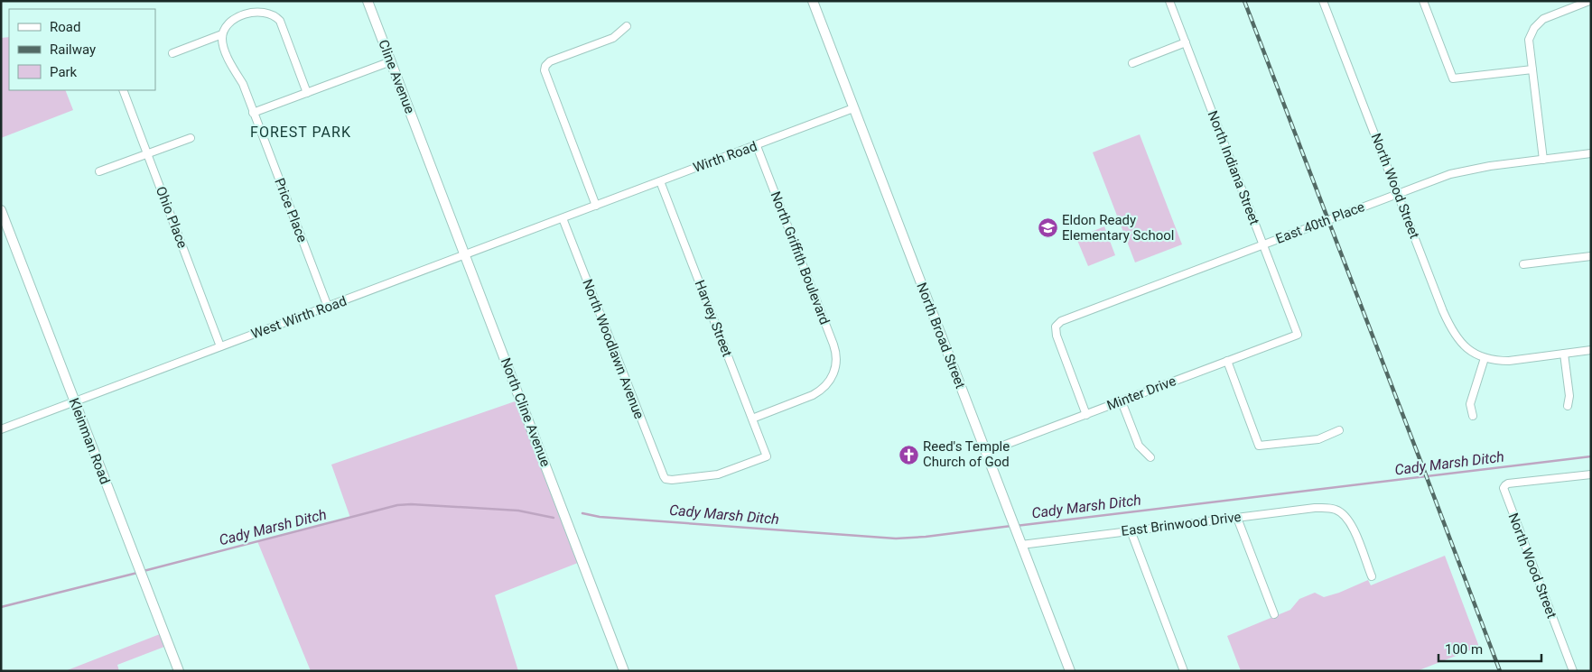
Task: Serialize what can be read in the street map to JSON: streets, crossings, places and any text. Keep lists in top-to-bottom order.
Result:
{
  "streets": {
    "street": [
      "Cline Avenue",
      "Wirth Road",
      "North Indiana Street",
      "North Wood Street",
      "Price Place",
      "Ohio Place",
      "East 40th Place",
      "North Griffith Boulevard",
      "West Wirth Road",
      "Harvey Street",
      "North Broad Street",
      "North Woodlawn Avenue",
      "Minter Drive",
      "North Cline Avenue",
      "Kleinman Road",
      "East Brinwood Drive"
    ]
  },
  "crossings": [
    ["Cline Avenue", "North Cline Avenue"],
    ["Wirth Road", "North Griffith Boulevard"],
    ["Wirth Road", "West Wirth Road"],
    ["Wirth Road", "Harvey Street"],
    ["Wirth Road", "North Broad Street"],
    ["North Indiana Street", "East 40th Place"],
    ["North Indiana Street", "Minter Drive"],
    ["North Wood Street", "East 40th Place"],
    ["Price Place", "West Wirth Road"],
    ["Ohio Place", "West Wirth Road"],
    ["East 40th Place", "Minter Drive"],
    ["North Griffith Boulevard", "Harvey Street"],
    ["West Wirth Road", "North Woodlawn Avenue"],
    ["West Wirth Road", "North Cline Avenue"],
    ["West Wirth Road", "Kleinman Road"],
    ["Harvey Street", "North Woodlawn Avenue"],
    ["North Broad Street", "Minter Drive"],
    ["North Broad Street", "East Brinwood Drive"]
  ],
  "districts": ["FOREST PARK"],
  "water": ["Cady Marsh Ditch"],
  "places": {
    "school or university": ["Eldon Ready Elementary School"],
    "church": ["Reed's Temple Church of God"]
  },
  "legend": ["Road", "Railway", "Park"],
  "scale_bar": "100 m"
}
